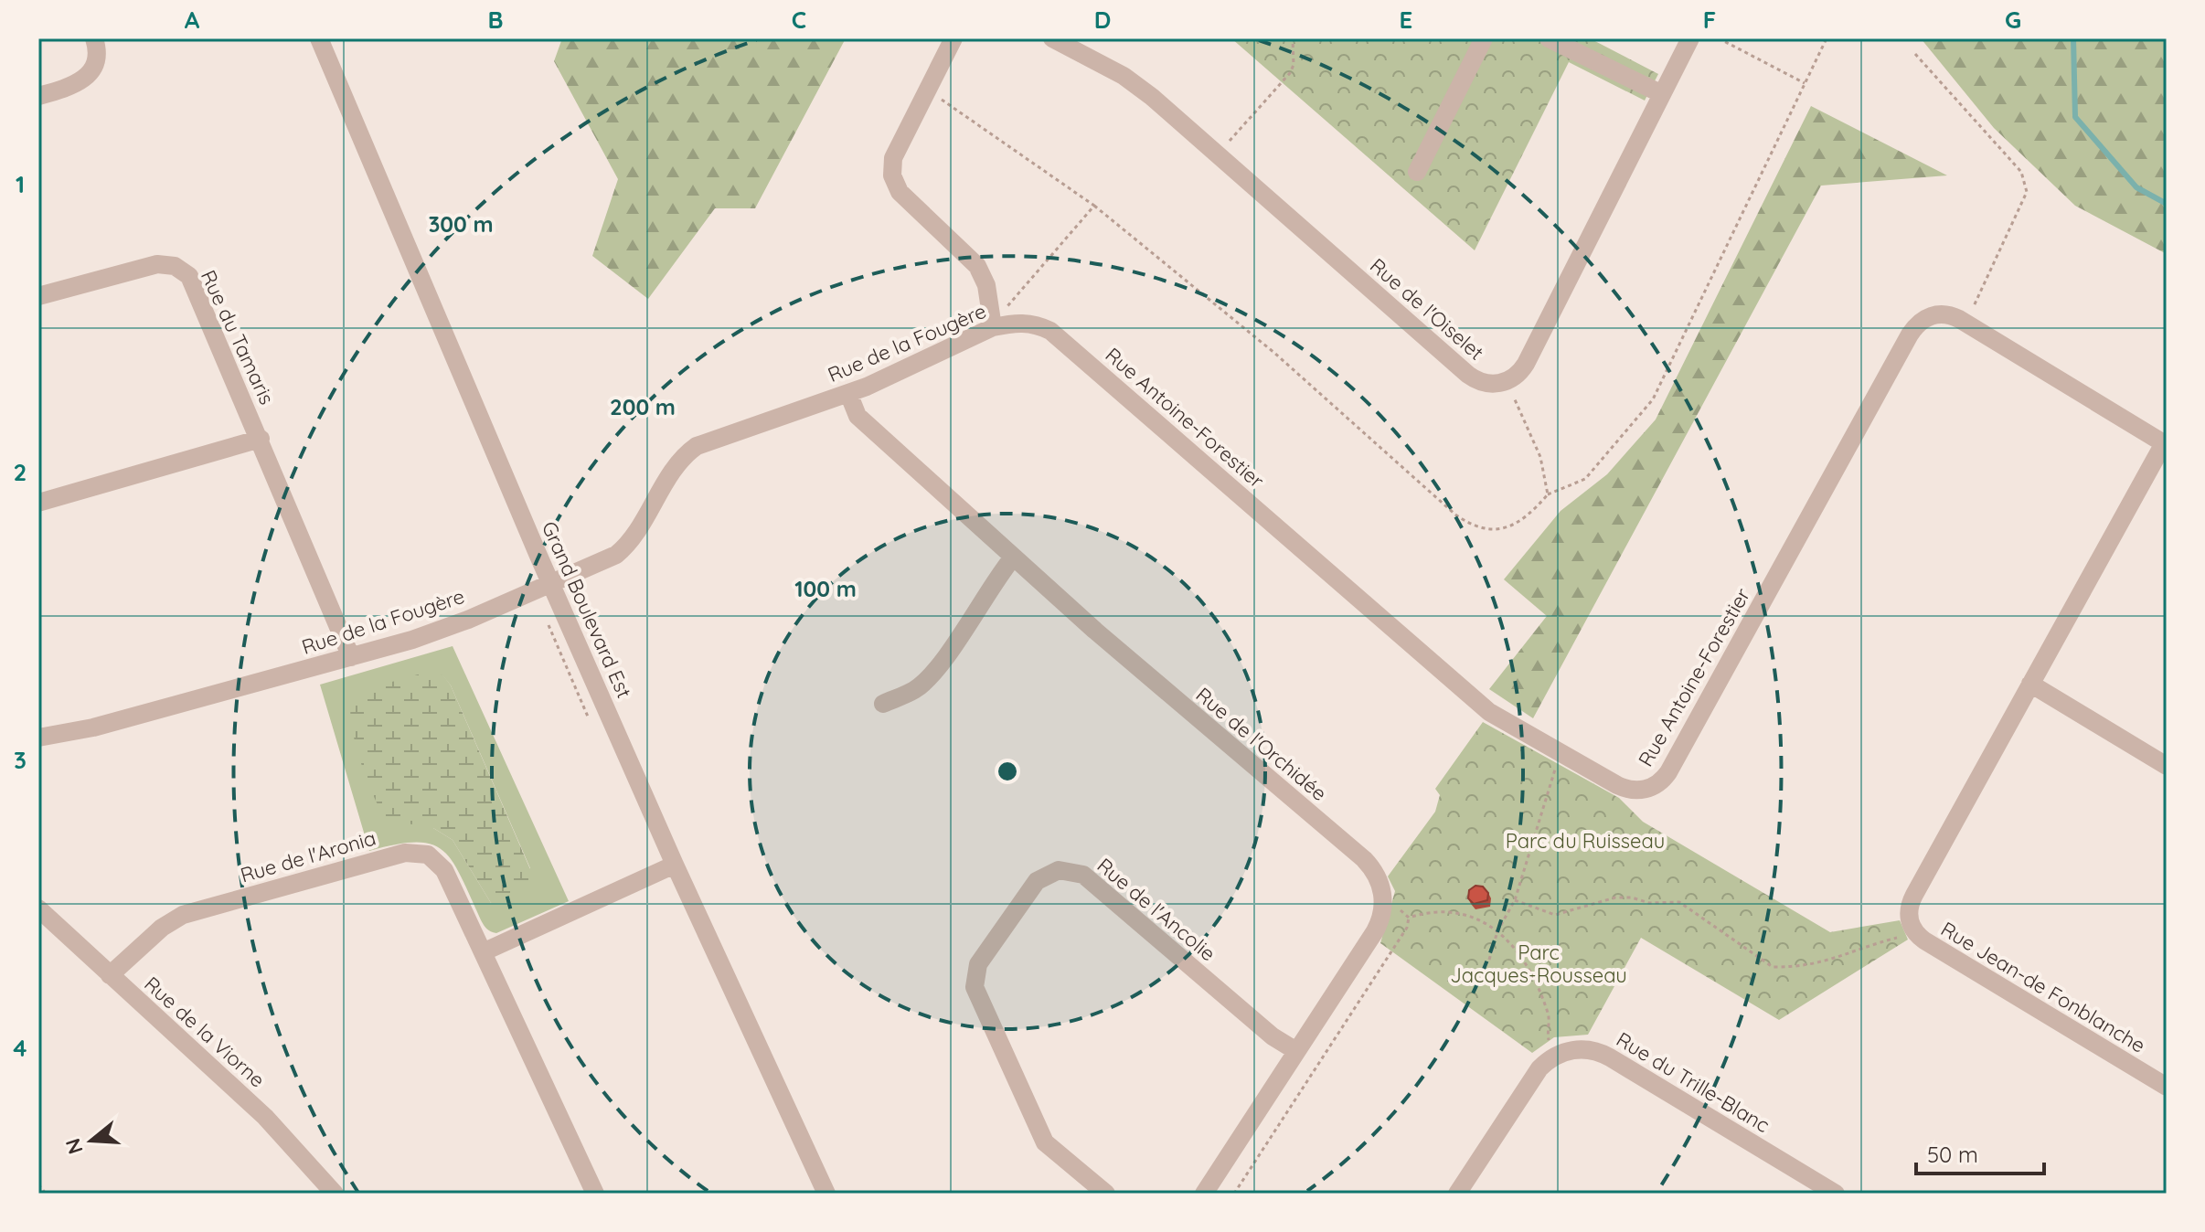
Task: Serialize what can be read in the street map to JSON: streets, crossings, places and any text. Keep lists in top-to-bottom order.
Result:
{
  "streets": {
    "street": [
      "Rue de l'Oiselet",
      "Rue du Tamaris",
      "Rue de la Fougère",
      "Rue Antoine-Forestier",
      "Grand Boulevard Est",
      "Rue de l'Orchidée",
      "Rue de l'Aronia",
      "Rue de l'Ancolie",
      "Rue Jean-de Fonblanche",
      "Rue de la Viorne",
      "Rue du Trille-Blanc"
    ]
  },
  "crossings": [
    ["Rue du Tamaris", "Rue de la Fougère"],
    ["Rue de la Fougère", "Rue Antoine-Forestier"],
    ["Rue de la Fougère", "Grand Boulevard Est"],
    ["Rue de la Fougère", "Rue de l'Orchidée"],
    ["Rue Antoine-Forestier", "Rue Jean-de Fonblanche"],
    ["Rue de l'Orchidée", "Rue de l'Ancolie"],
    ["Rue de l'Aronia", "Rue de la Viorne"]
  ],
  "parks": ["Parc du Ruisseau", "Parc Jacques-Rousseau"],
  "scale_bar": "50 m",
  "north": "left",
  "grid": {
    "columns": [
      "A",
      "B",
      "C",
      "D",
      "E",
      "F",
      "G"
    ],
    "rows": [
      "1",
      "2",
      "3",
      "4"
    ]
  },
  "rings": ["300 m", "200 m", "100 m"]
}
